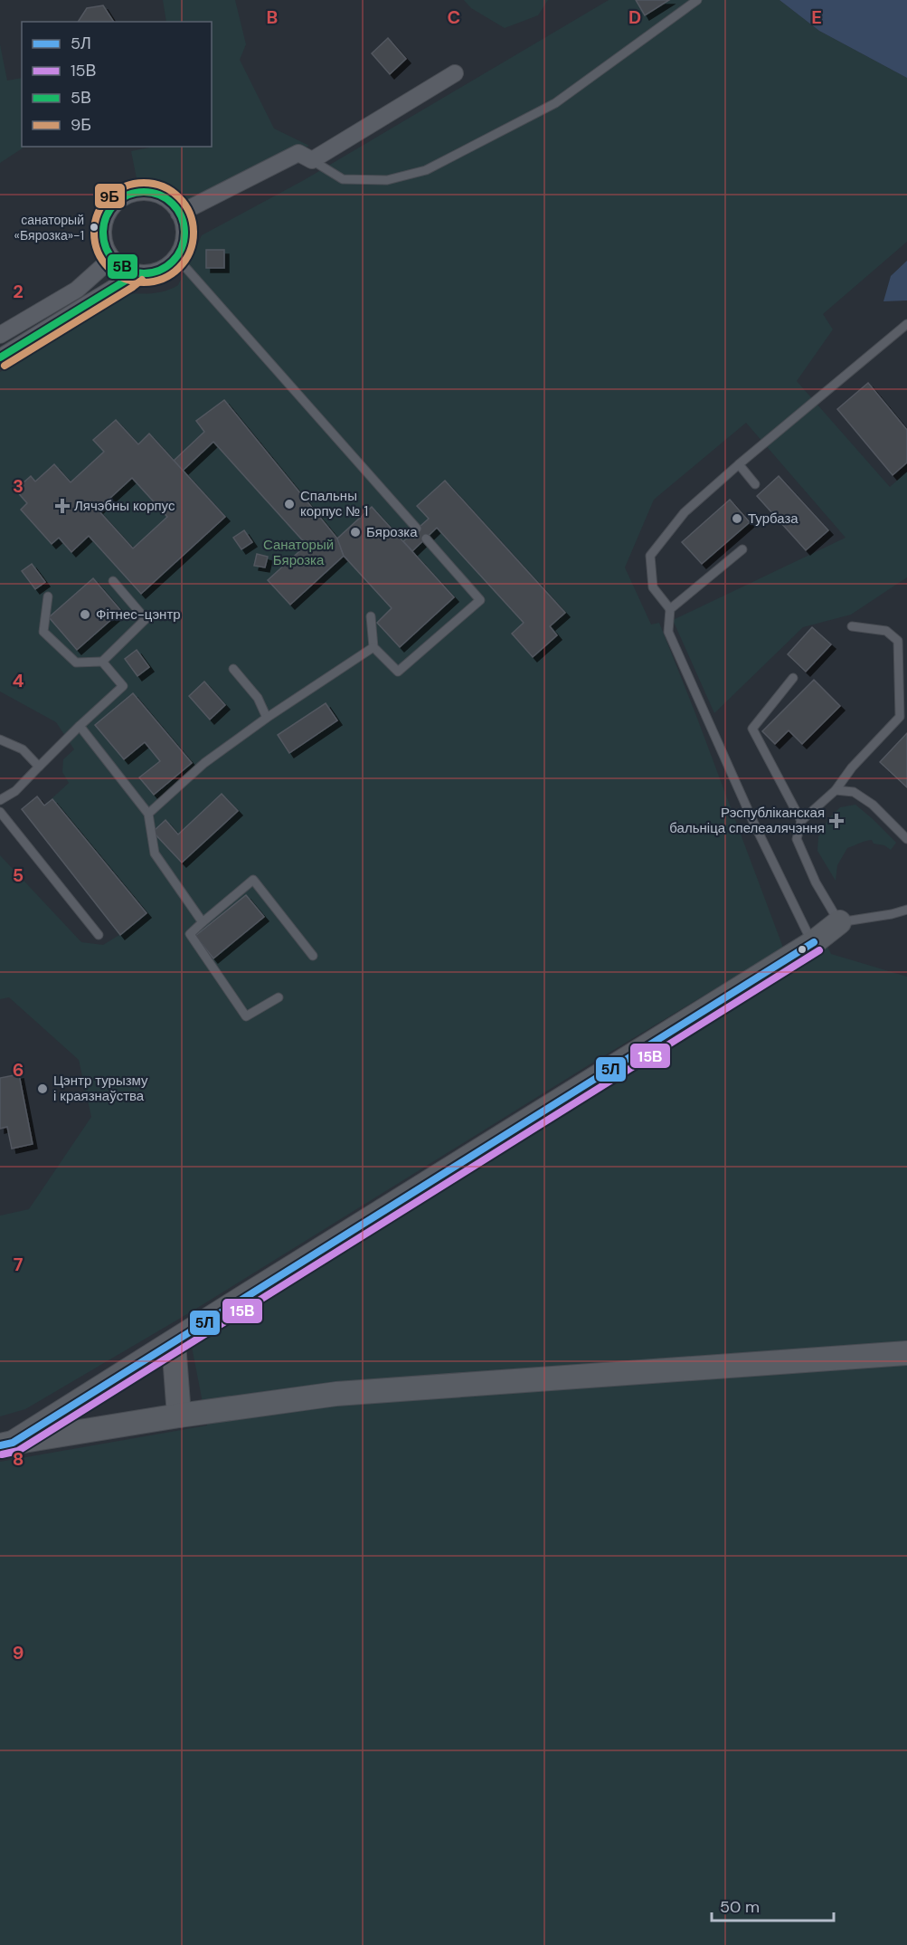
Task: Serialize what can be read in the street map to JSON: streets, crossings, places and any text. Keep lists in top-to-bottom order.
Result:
{
  "parks": ["Санаторый Бярозка"],
  "places": {
    "other": [
      "санаторый «Бярозка»-1",
      "Спальны корпус № 1",
      "Турбаза",
      "Бярозка",
      "Фітнес-цэнтр",
      "Цэнтр турызму і краязнаўства"
    ],
    "health": ["Лячэбны корпус", "Рэспубліканская бальніца спелеалячэння"]
  },
  "lines": [
    "transit line 9Б",
    "transit line 5В",
    "transit line 5Л",
    "transit line 15В"
  ],
  "legend": [
    "5Л",
    "15В",
    "5В",
    "9Б"
  ],
  "scale_bar": "50 m",
  "grid": {
    "columns": [
      "B",
      "C",
      "D",
      "E"
    ],
    "rows": [
      "2",
      "3",
      "4",
      "5",
      "6",
      "7",
      "8",
      "9"
    ]
  }
}
